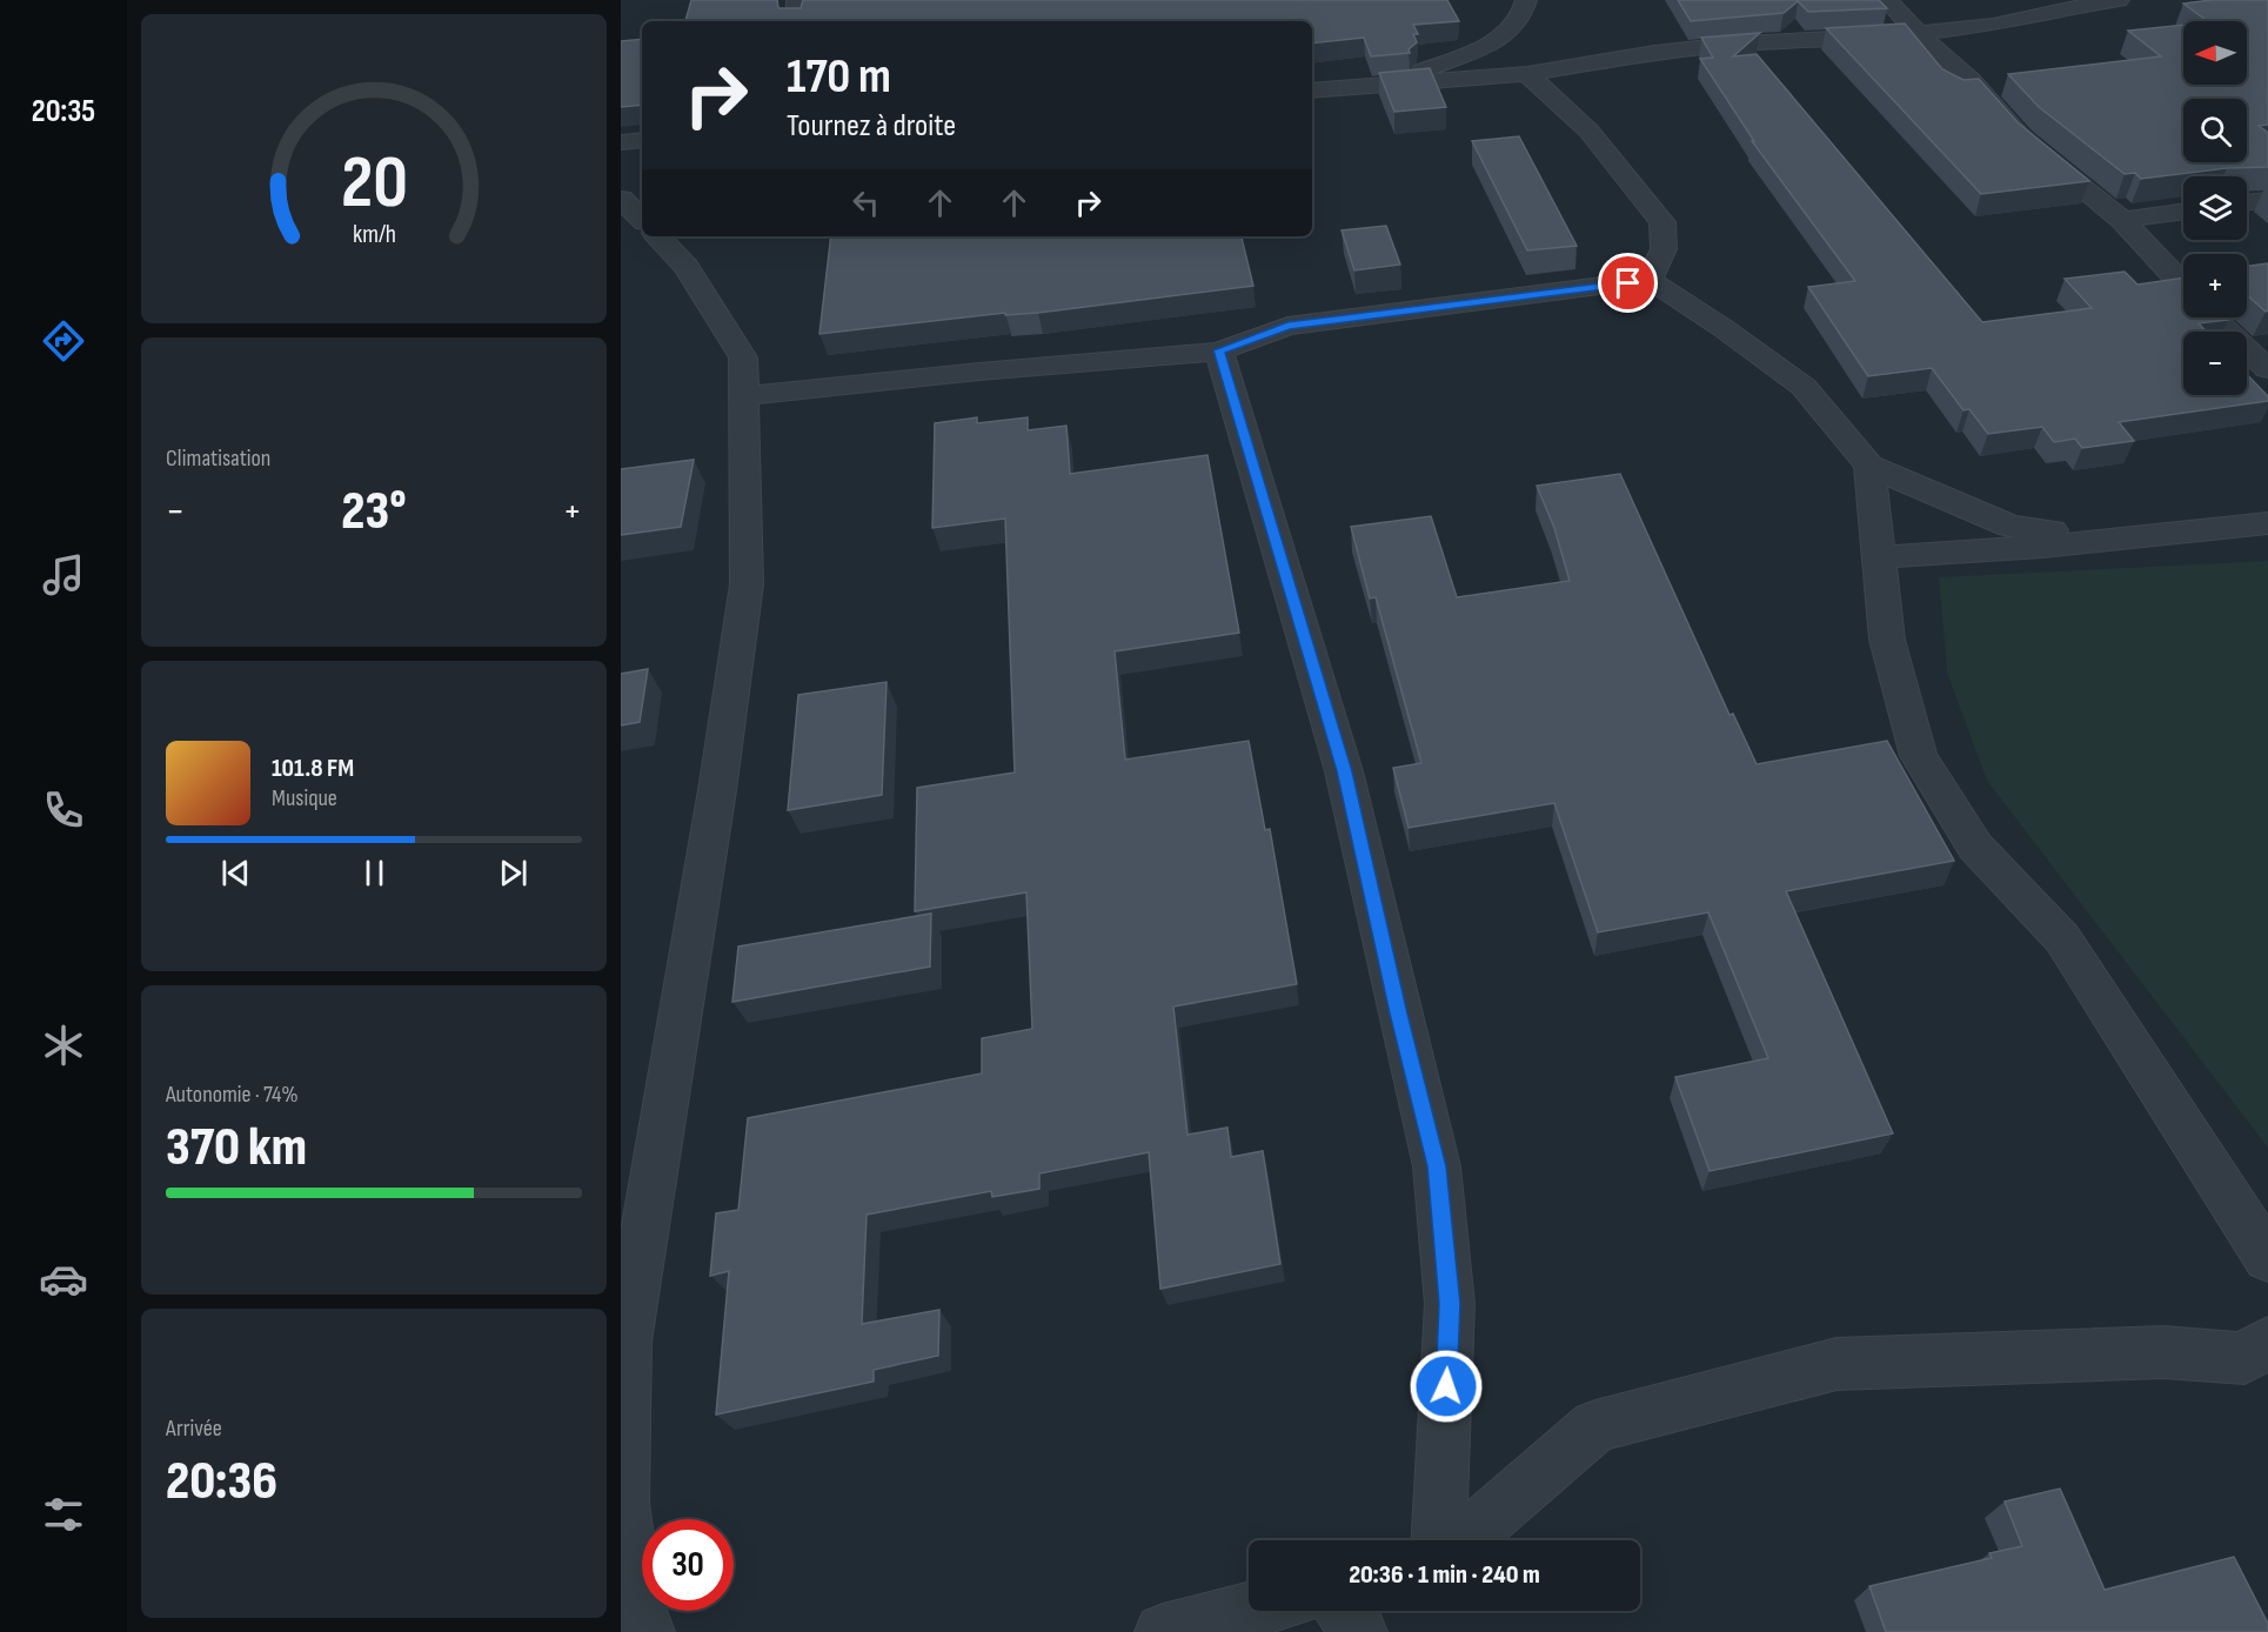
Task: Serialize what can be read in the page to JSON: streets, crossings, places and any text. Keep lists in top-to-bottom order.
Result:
{
  "north": "left",
  "page": {
    "tabs": "20:35",
    "map_buttons": ["+", "−"],
    "turn": ["170 m", "Tournez à droite"],
    "tile": [
      "Climatisation",
      ["Autonomie · 74%", "370 km"],
      ["Arrivée", "20:36"]
    ],
    "heat": ["−", "23°", "+"],
    "song": ["101.8 FM", "Musique"],
    "limit": "30",
    "trip": "20:36 · 1 min · 240 m",
    "gauge": ["20", "km/h"]
  }
}
